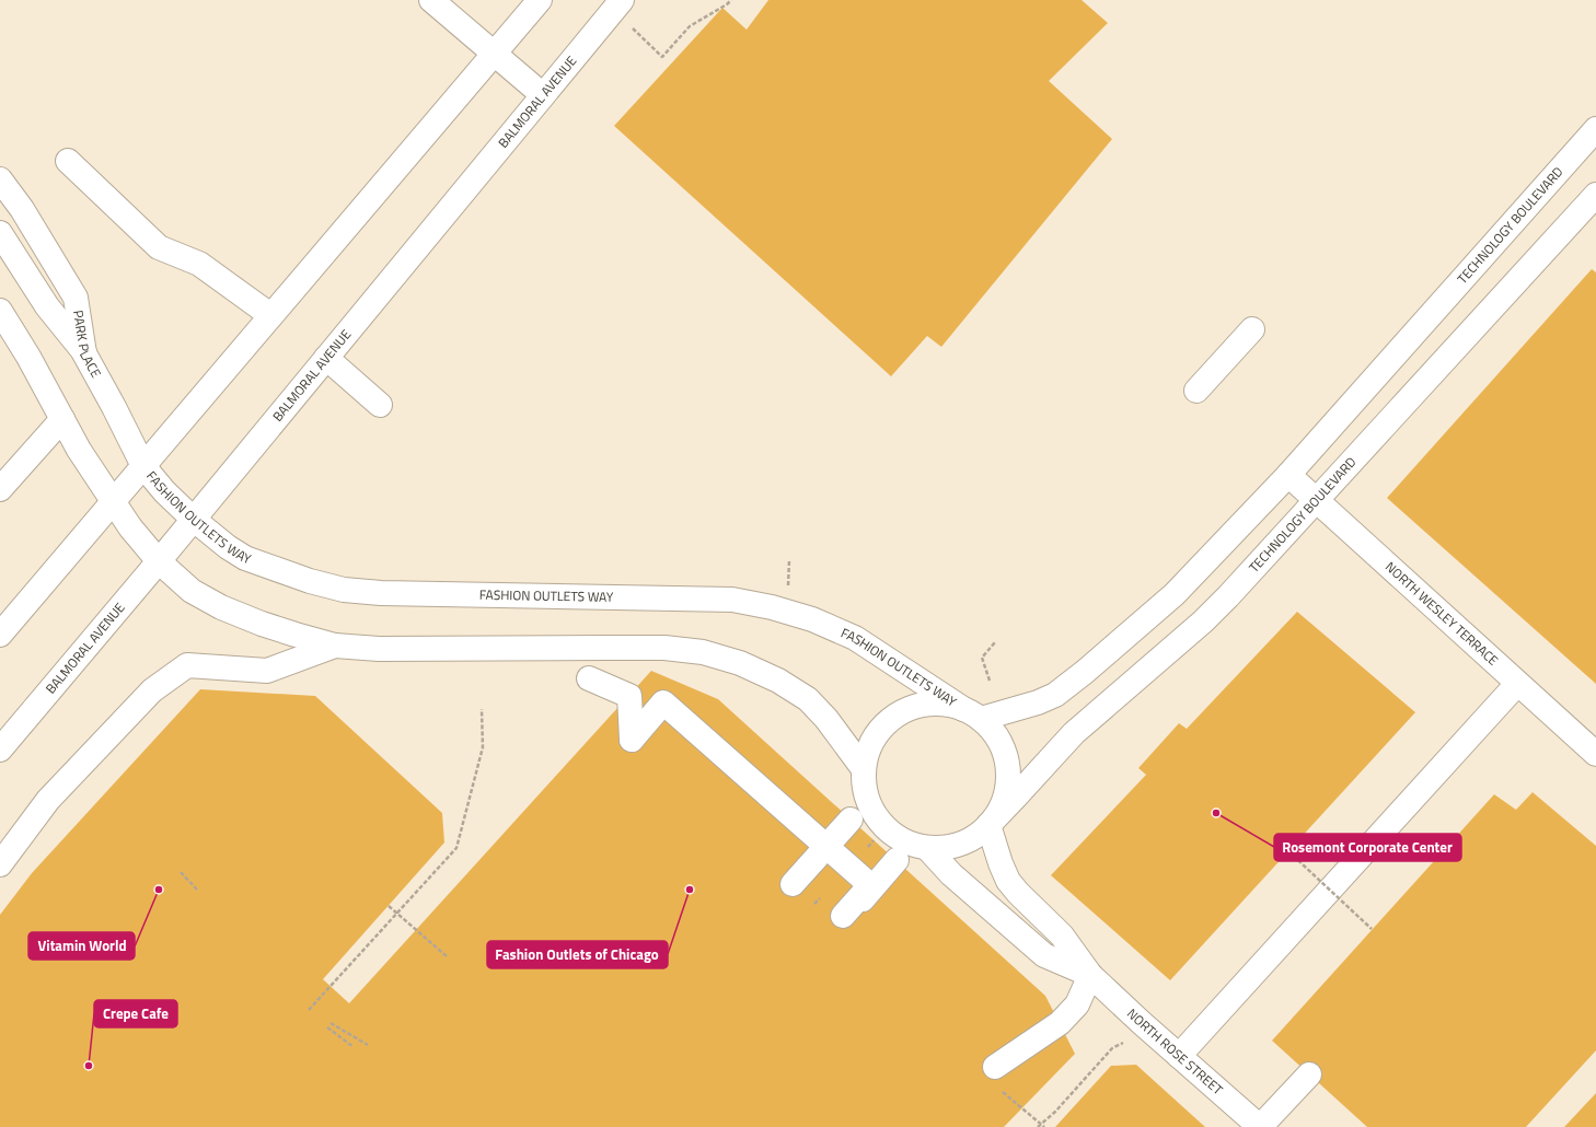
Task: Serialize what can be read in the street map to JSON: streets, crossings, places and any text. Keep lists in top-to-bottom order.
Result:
{
  "streets": {
    "street": [
      "BALMORAL AVENUE",
      "TECHNOLOGY BOULEVARD",
      "PARK PLACE",
      "FASHION OUTLETS WAY",
      "NORTH WESLEY TERRACE",
      "NORTH ROSE STREET"
    ]
  },
  "crossings": [
    ["BALMORAL AVENUE", "FASHION OUTLETS WAY"],
    ["TECHNOLOGY BOULEVARD", "FASHION OUTLETS WAY"],
    ["TECHNOLOGY BOULEVARD", "NORTH WESLEY TERRACE"],
    ["TECHNOLOGY BOULEVARD", "NORTH ROSE STREET"],
    ["PARK PLACE", "FASHION OUTLETS WAY"],
    ["FASHION OUTLETS WAY", "NORTH ROSE STREET"]
  ],
  "places": [
    "Rosemont Corporate Center",
    "Vitamin World",
    "Fashion Outlets of Chicago",
    "Crepe Cafe"
  ]
}
